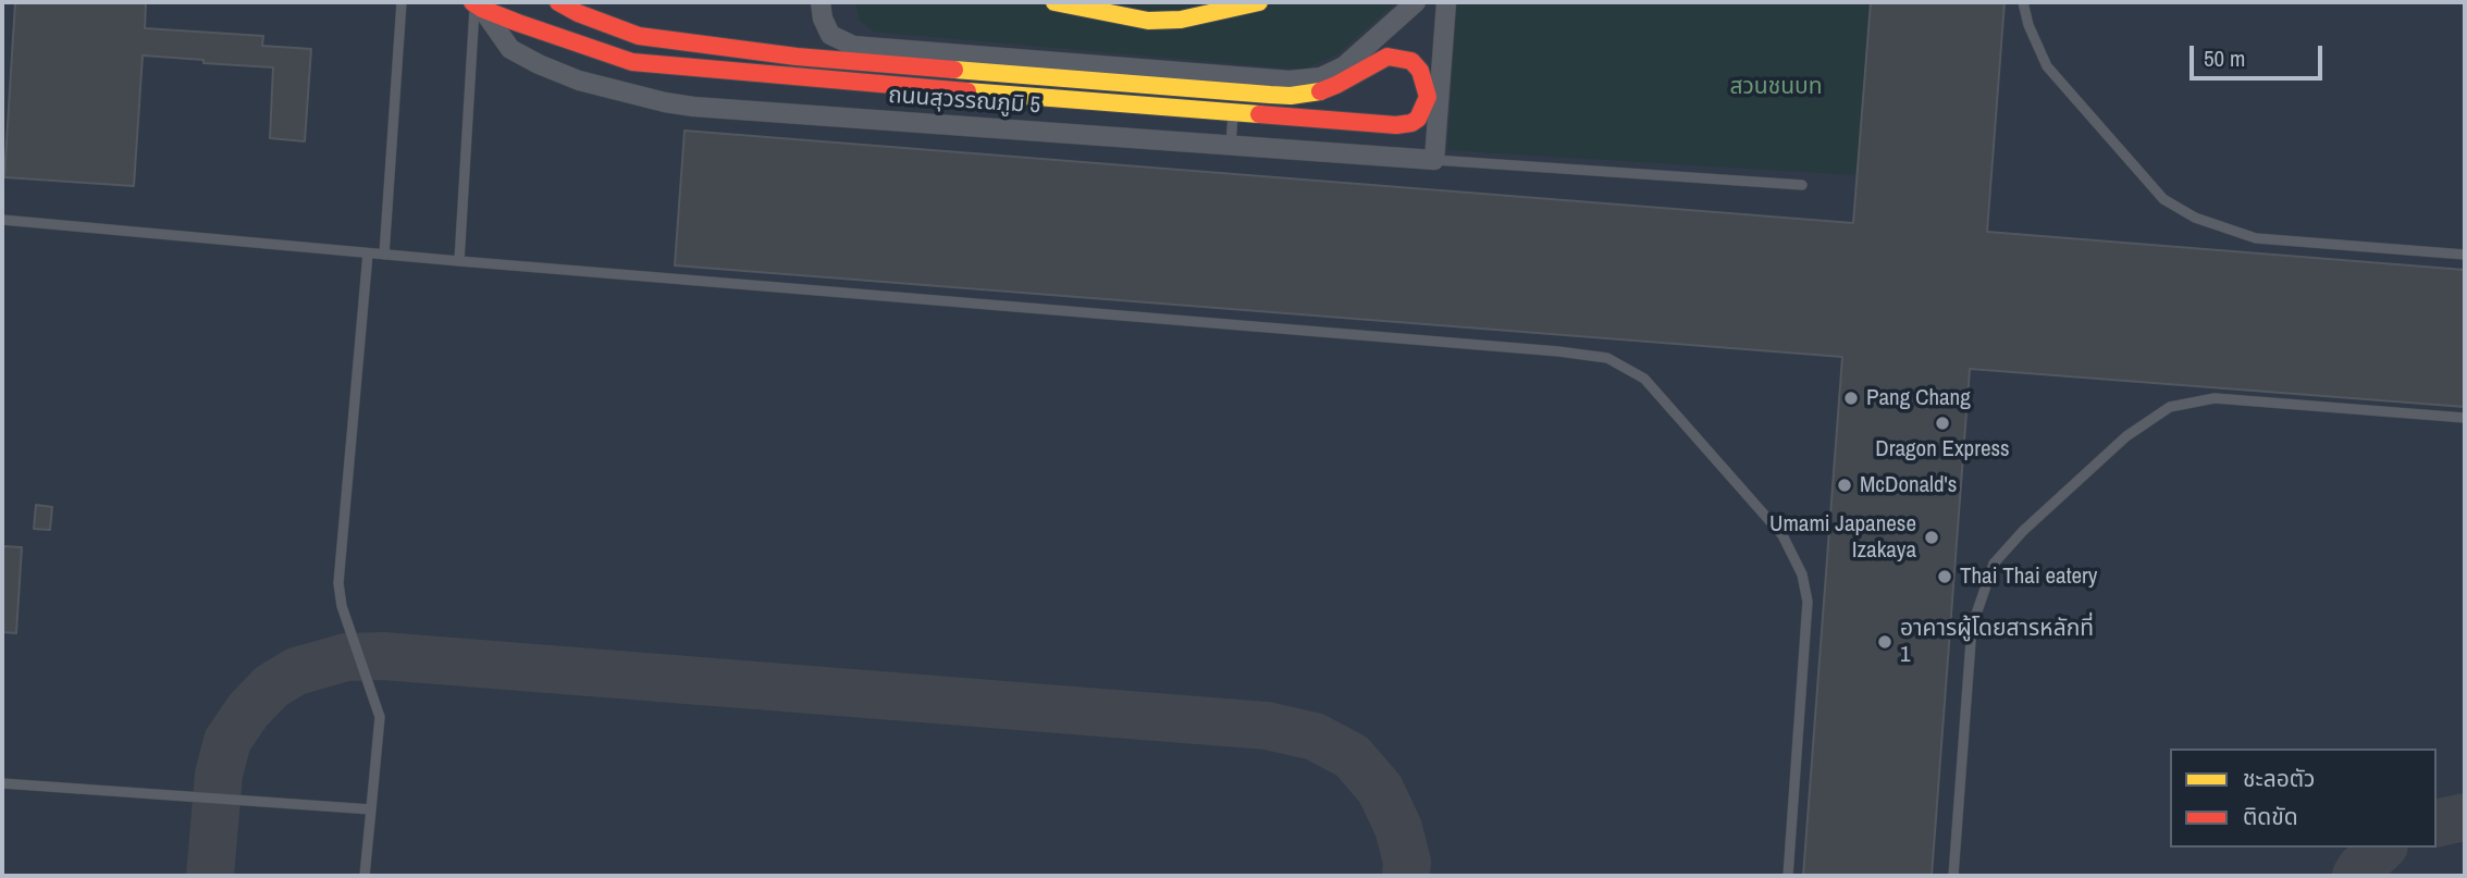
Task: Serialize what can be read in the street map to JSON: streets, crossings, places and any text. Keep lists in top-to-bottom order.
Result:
{
  "streets": {
    "main road": ["ถนนสุวรรณภูมิ 5"]
  },
  "parks": ["สวนชนบท"],
  "places": [
    "Pang Chang",
    "Dragon Express",
    "McDonald's",
    "Umami Japanese Izakaya",
    "Thai Thai eatery",
    "อาคารผู้โดยสารหลักที่ 1"
  ],
  "legend": ["ชะลอตัว", "ติดขัด"],
  "scale_bar": "50 m"
}
